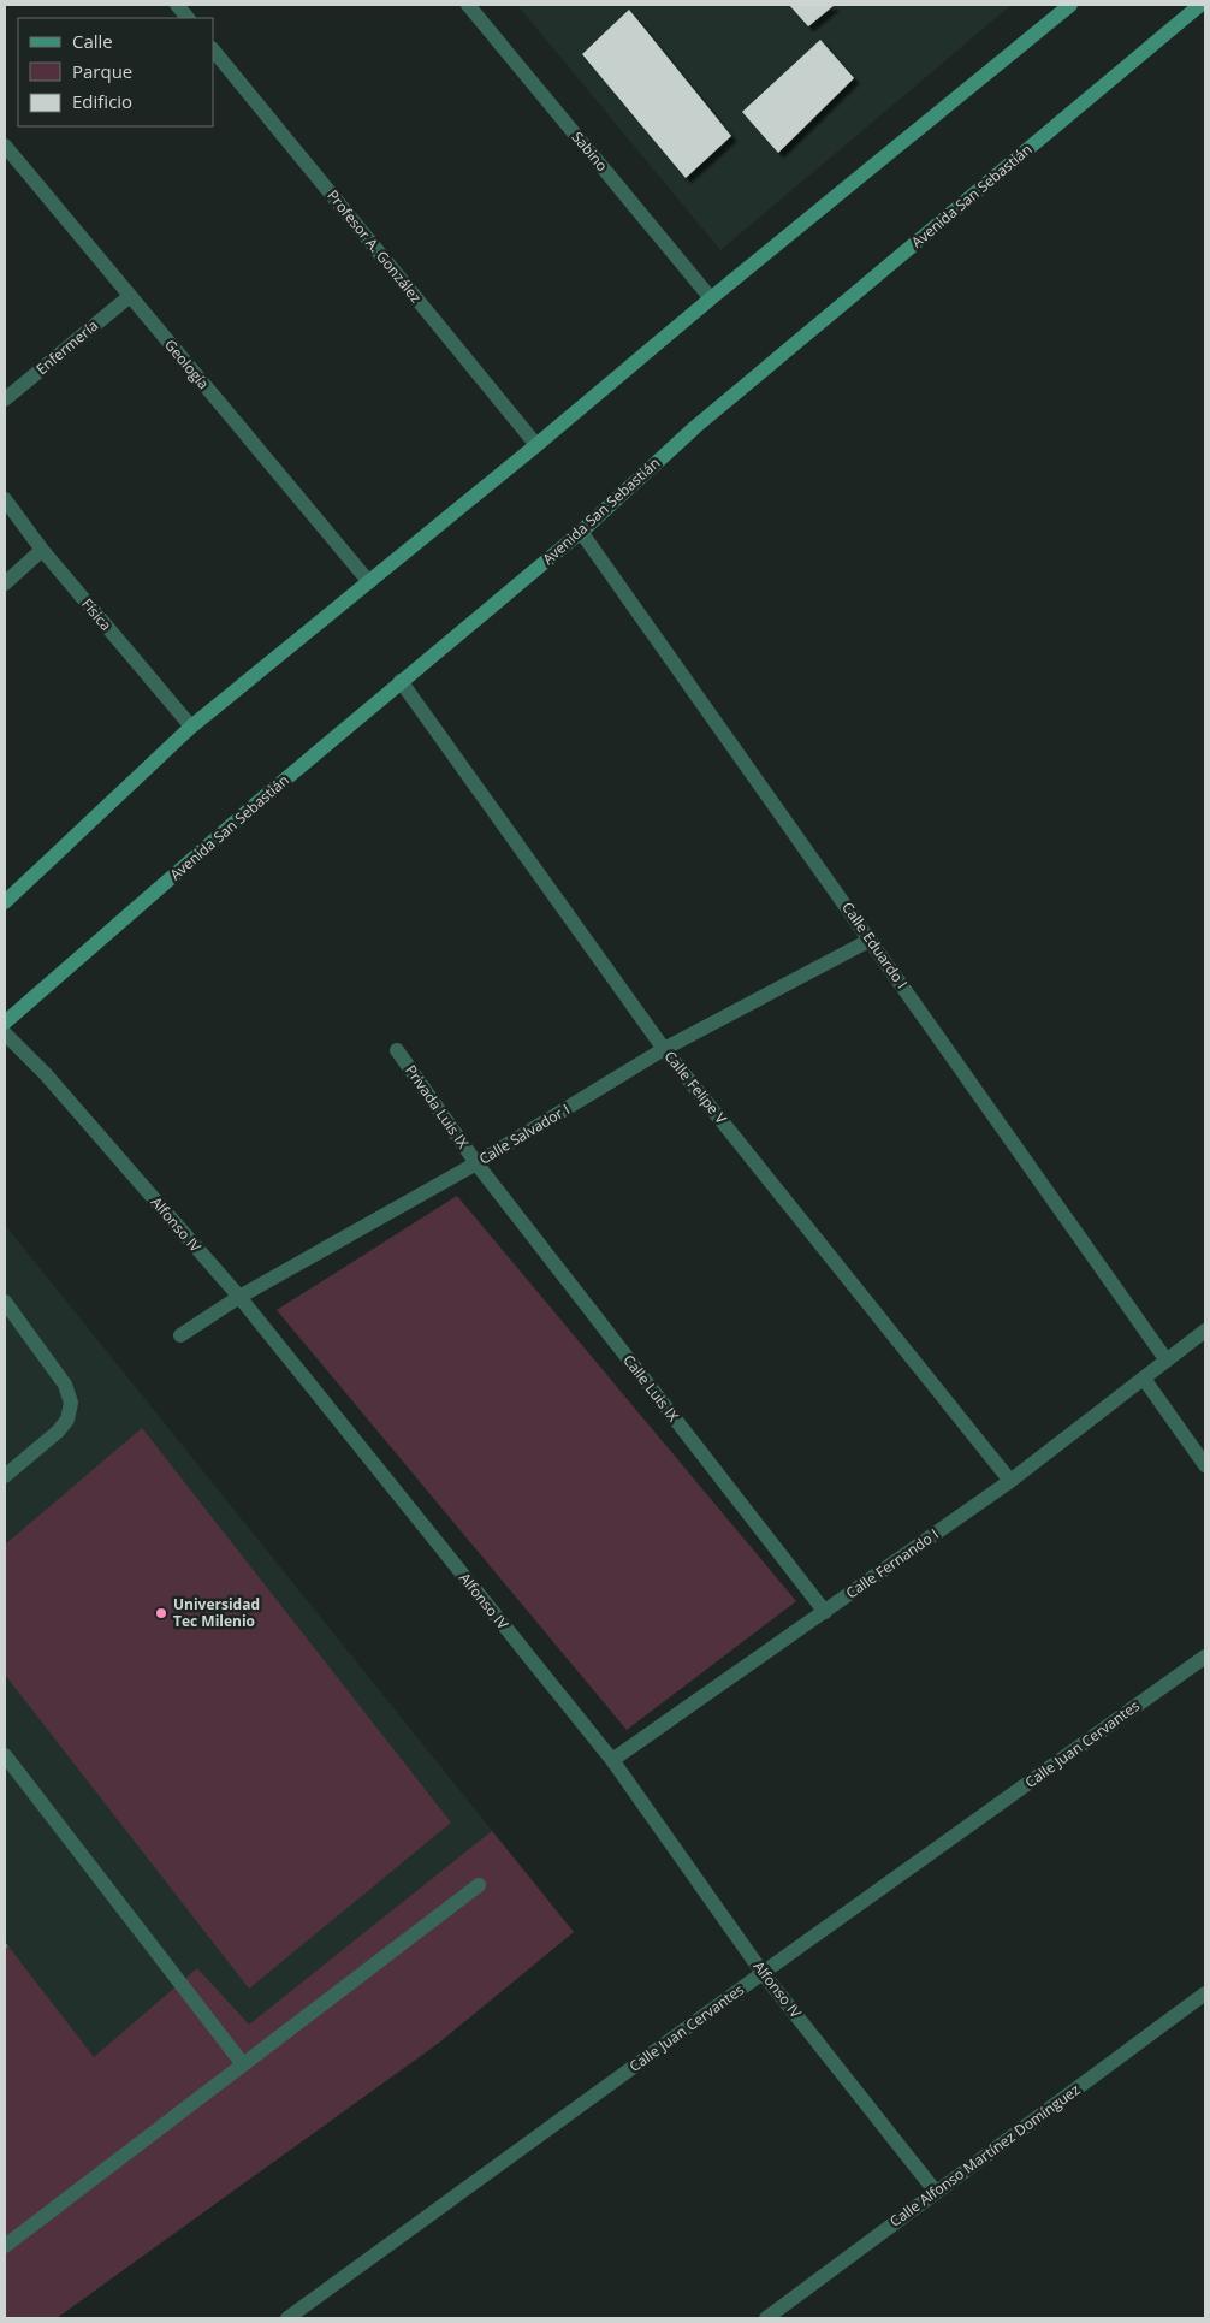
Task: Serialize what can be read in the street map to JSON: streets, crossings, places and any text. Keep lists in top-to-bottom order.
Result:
{
  "streets": {
    "main road": ["Avenida San Sebastián"],
    "street": [
      "Sabino",
      "Profesor A. González",
      "Enfermería",
      "Geología",
      "Física",
      "Calle Eduardo I",
      "Calle Felipe V",
      "Privada Luis IX",
      "Calle Salvador I",
      "Alfonso IV",
      "Calle Luis IX",
      "Calle Fernando I",
      "Calle Juan Cervantes",
      "Calle Alfonso Martínez Domínguez"
    ]
  },
  "crossings": [
    ["Avenida San Sebastián", "Calle Eduardo I"],
    ["Avenida San Sebastián", "Calle Felipe V"],
    ["Enfermería", "Geología"],
    ["Calle Eduardo I", "Calle Salvador I"],
    ["Calle Eduardo I", "Calle Fernando I"],
    ["Calle Felipe V", "Calle Salvador I"],
    ["Calle Felipe V", "Calle Fernando I"],
    ["Privada Luis IX", "Calle Salvador I"],
    ["Privada Luis IX", "Calle Luis IX"],
    ["Calle Salvador I", "Alfonso IV"],
    ["Calle Salvador I", "Calle Luis IX"],
    ["Alfonso IV", "Calle Fernando I"],
    ["Alfonso IV", "Calle Juan Cervantes"],
    ["Alfonso IV", "Calle Alfonso Martínez Domínguez"],
    ["Calle Luis IX", "Calle Fernando I"]
  ],
  "places": ["Universidad Tec Milenio"],
  "legend": ["Calle", "Parque", "Edificio"]
}
